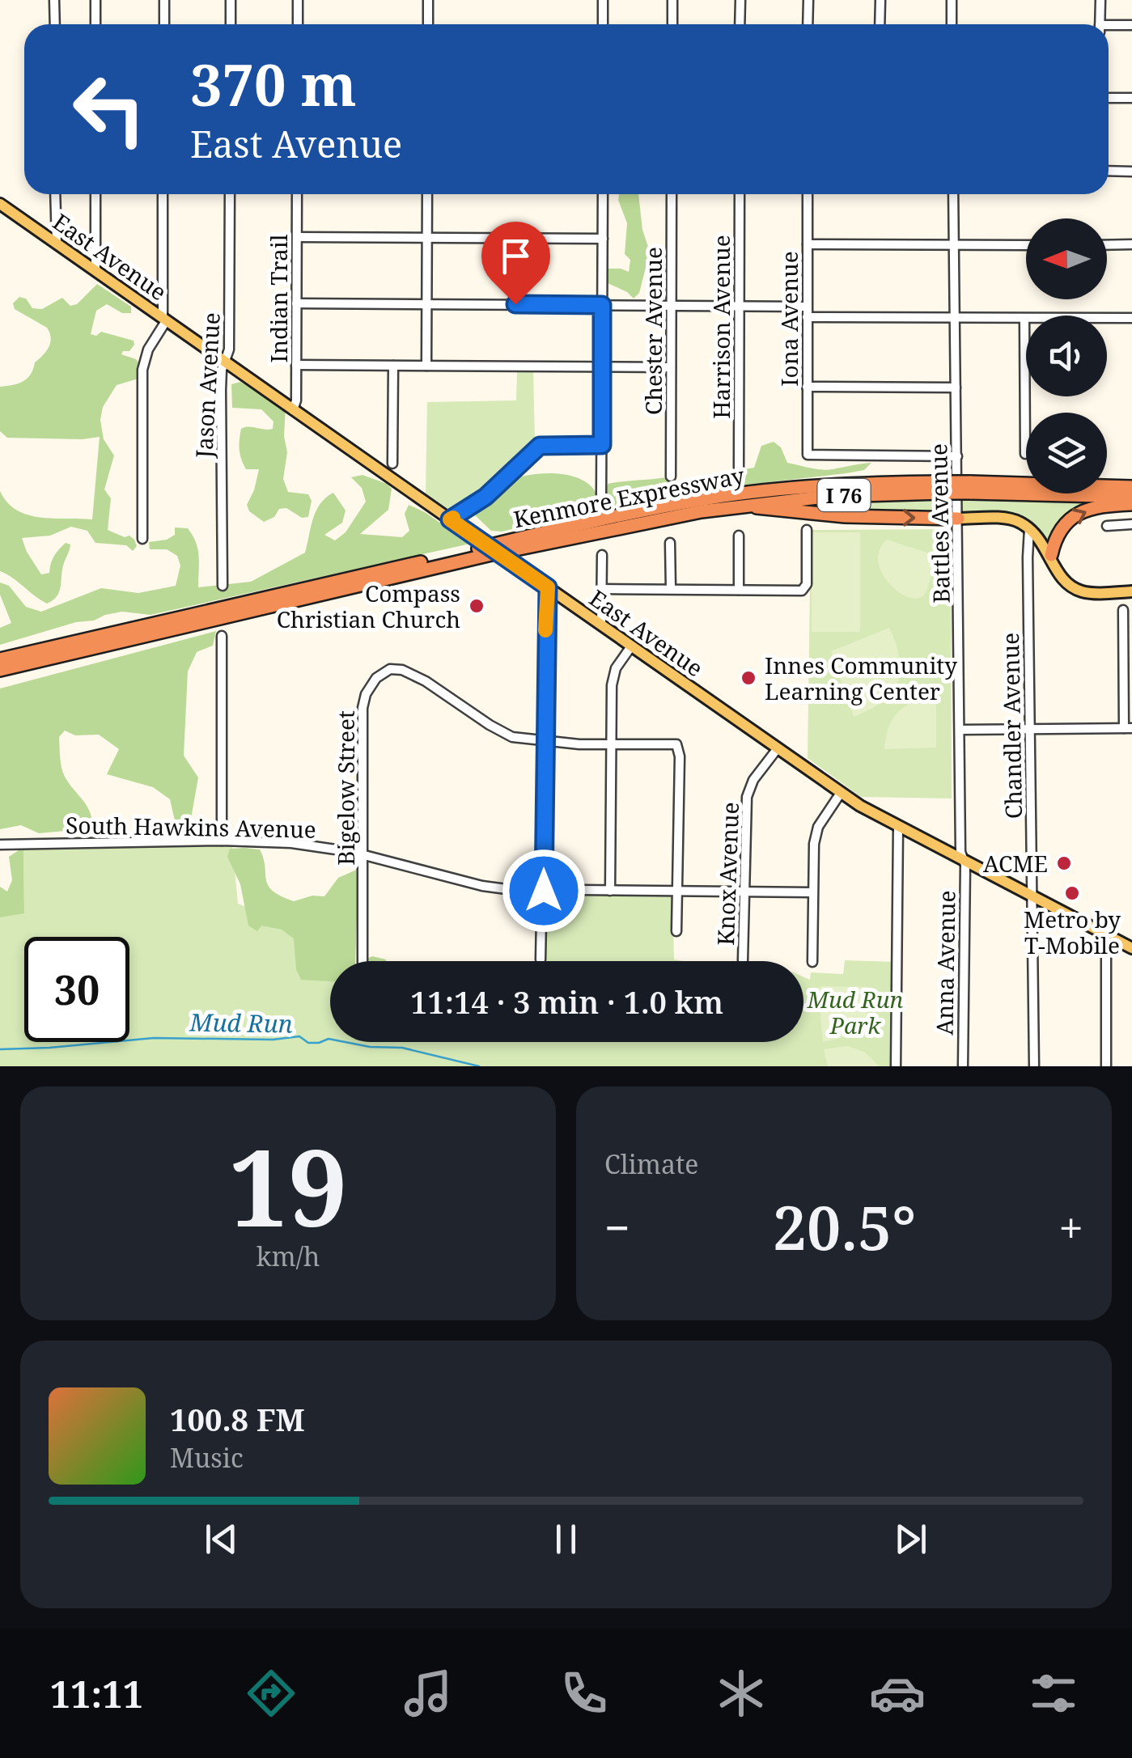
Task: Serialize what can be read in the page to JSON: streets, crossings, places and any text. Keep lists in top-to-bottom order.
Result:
{
  "streets": {
    "highway": ["I 76", "Kenmore Expressway"],
    "main road": ["East Avenue"],
    "street": [
      "Indian Trail",
      "Iona Avenue",
      "Harrison Avenue",
      "Chester Avenue",
      "Jason Avenue",
      "Battles Avenue",
      "Chandler Avenue",
      "Bigelow Street",
      "South Hawkins Avenue",
      "Knox Avenue",
      "Anna Avenue"
    ]
  },
  "crossings": [
    ["East Avenue", "Indian Trail"],
    ["East Avenue", "Jason Avenue"],
    ["East Avenue", "Battles Avenue"],
    ["East Avenue", "Chandler Avenue"],
    ["East Avenue", "Knox Avenue"],
    ["East Avenue", "Anna Avenue"],
    ["Iona Avenue", "Battles Avenue"],
    ["Battles Avenue", "Anna Avenue"],
    ["Bigelow Street", "South Hawkins Avenue"],
    ["South Hawkins Avenue", "Knox Avenue"]
  ],
  "water": ["Mud Run"],
  "parks": ["Mud Run Park"],
  "places": [
    "Compass Christian Church",
    "Innes Community Learning Center",
    "ACME",
    "Metro by T-Mobile"
  ],
  "north": "left",
  "page": {
    "turn": ["370 m", "East Avenue"],
    "limit": "30",
    "trip": "11:14 · 3 min · 1.0 km",
    "tile": [
      ["19", "km/h"],
      "Climate"
    ],
    "heat": ["−", "20.5°", "+"],
    "song": ["100.8 FM", "Music"],
    "tabs": "11:11"
  }
}
